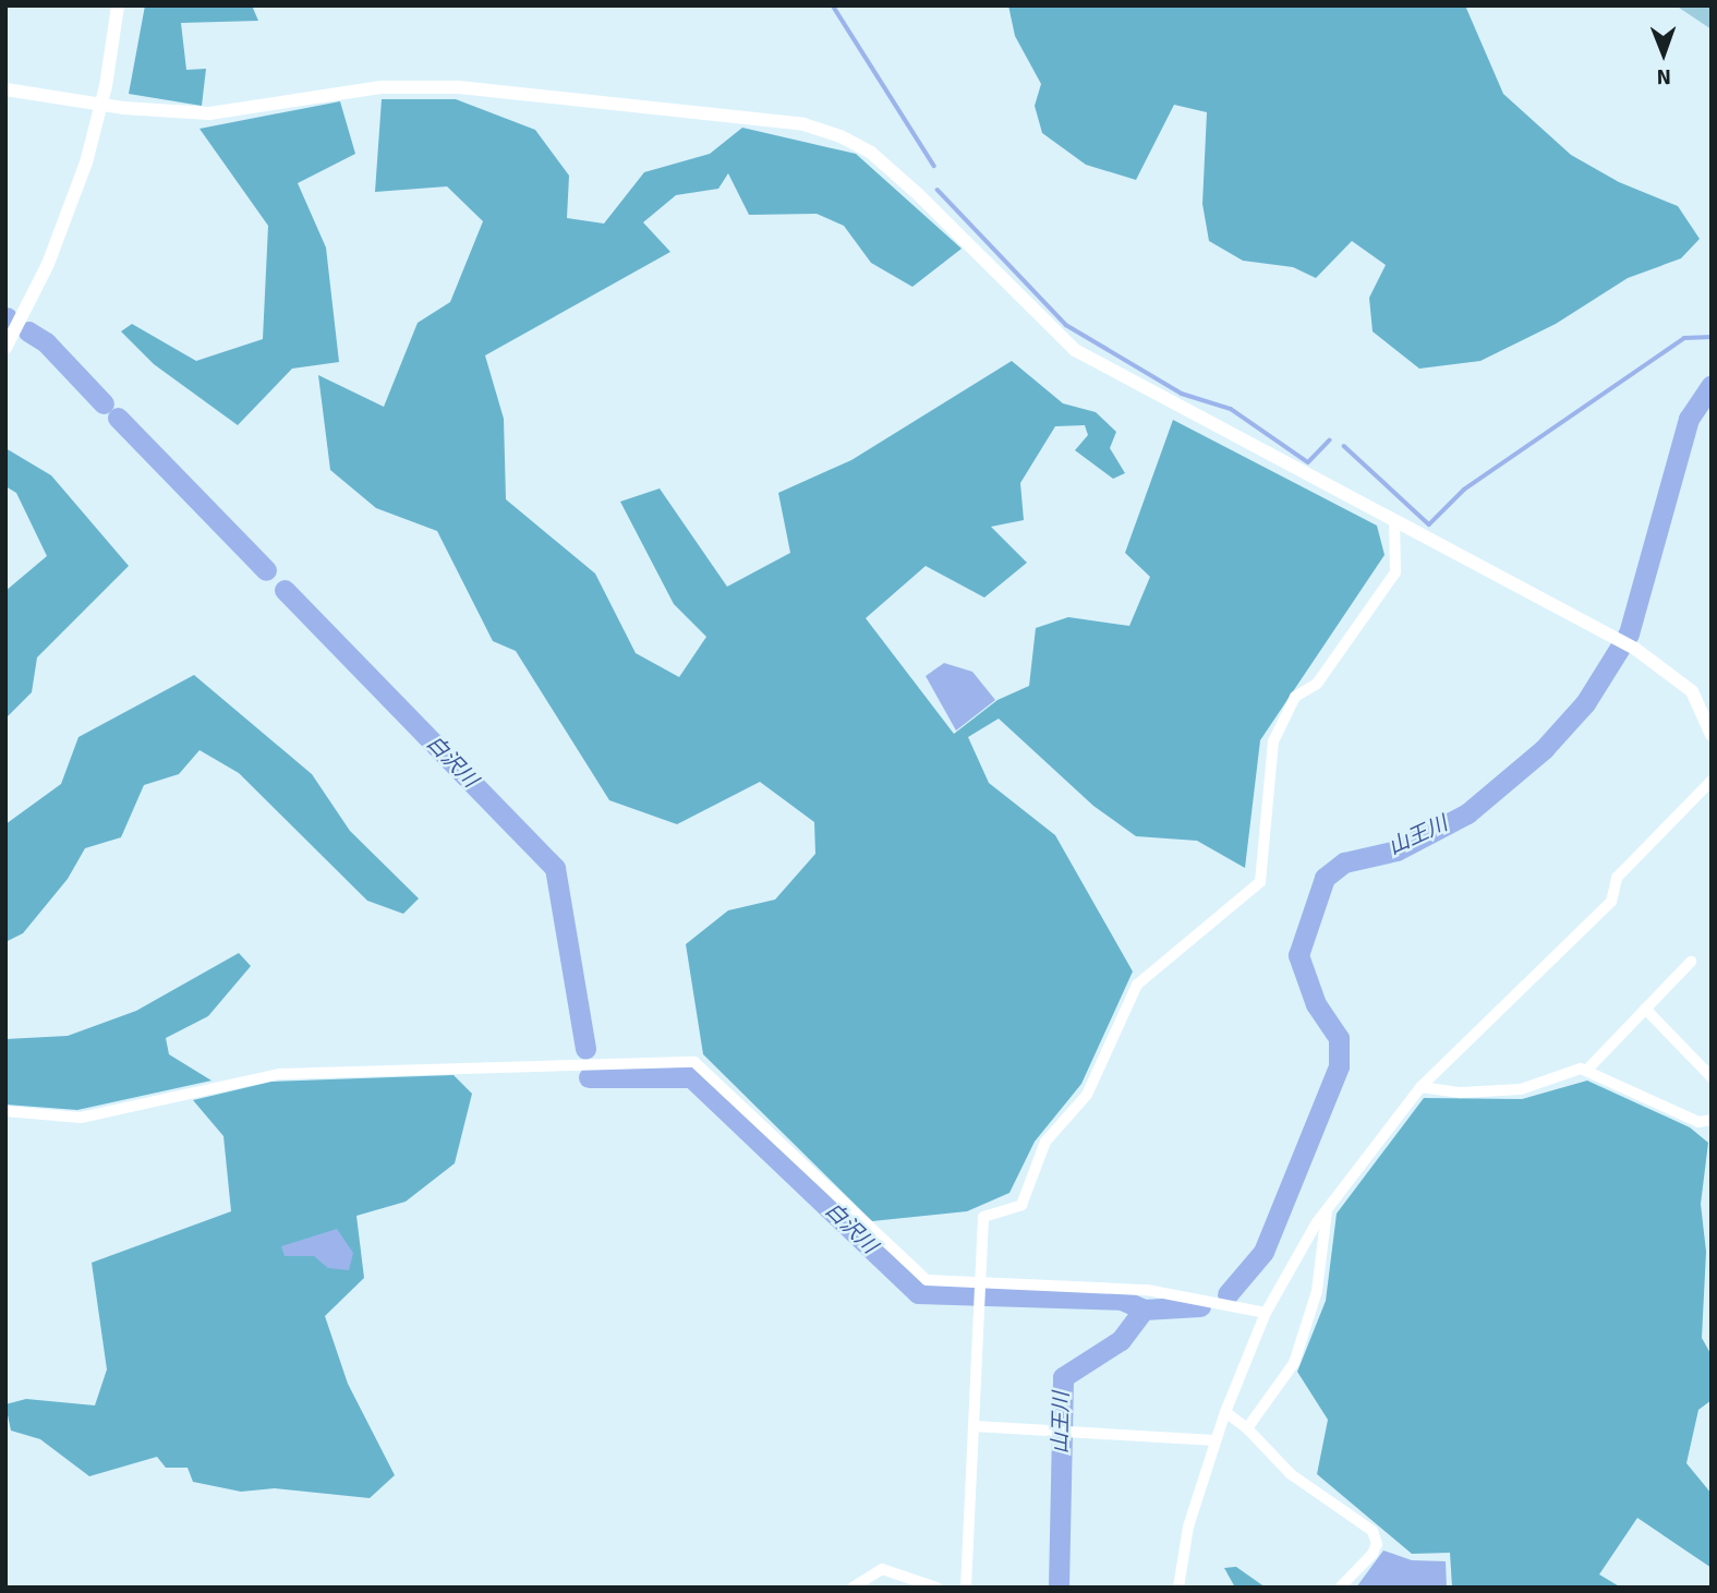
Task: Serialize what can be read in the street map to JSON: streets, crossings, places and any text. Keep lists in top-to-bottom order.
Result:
{
  "water": ["白沢川", "山王川"],
  "north": "bottom"
}
